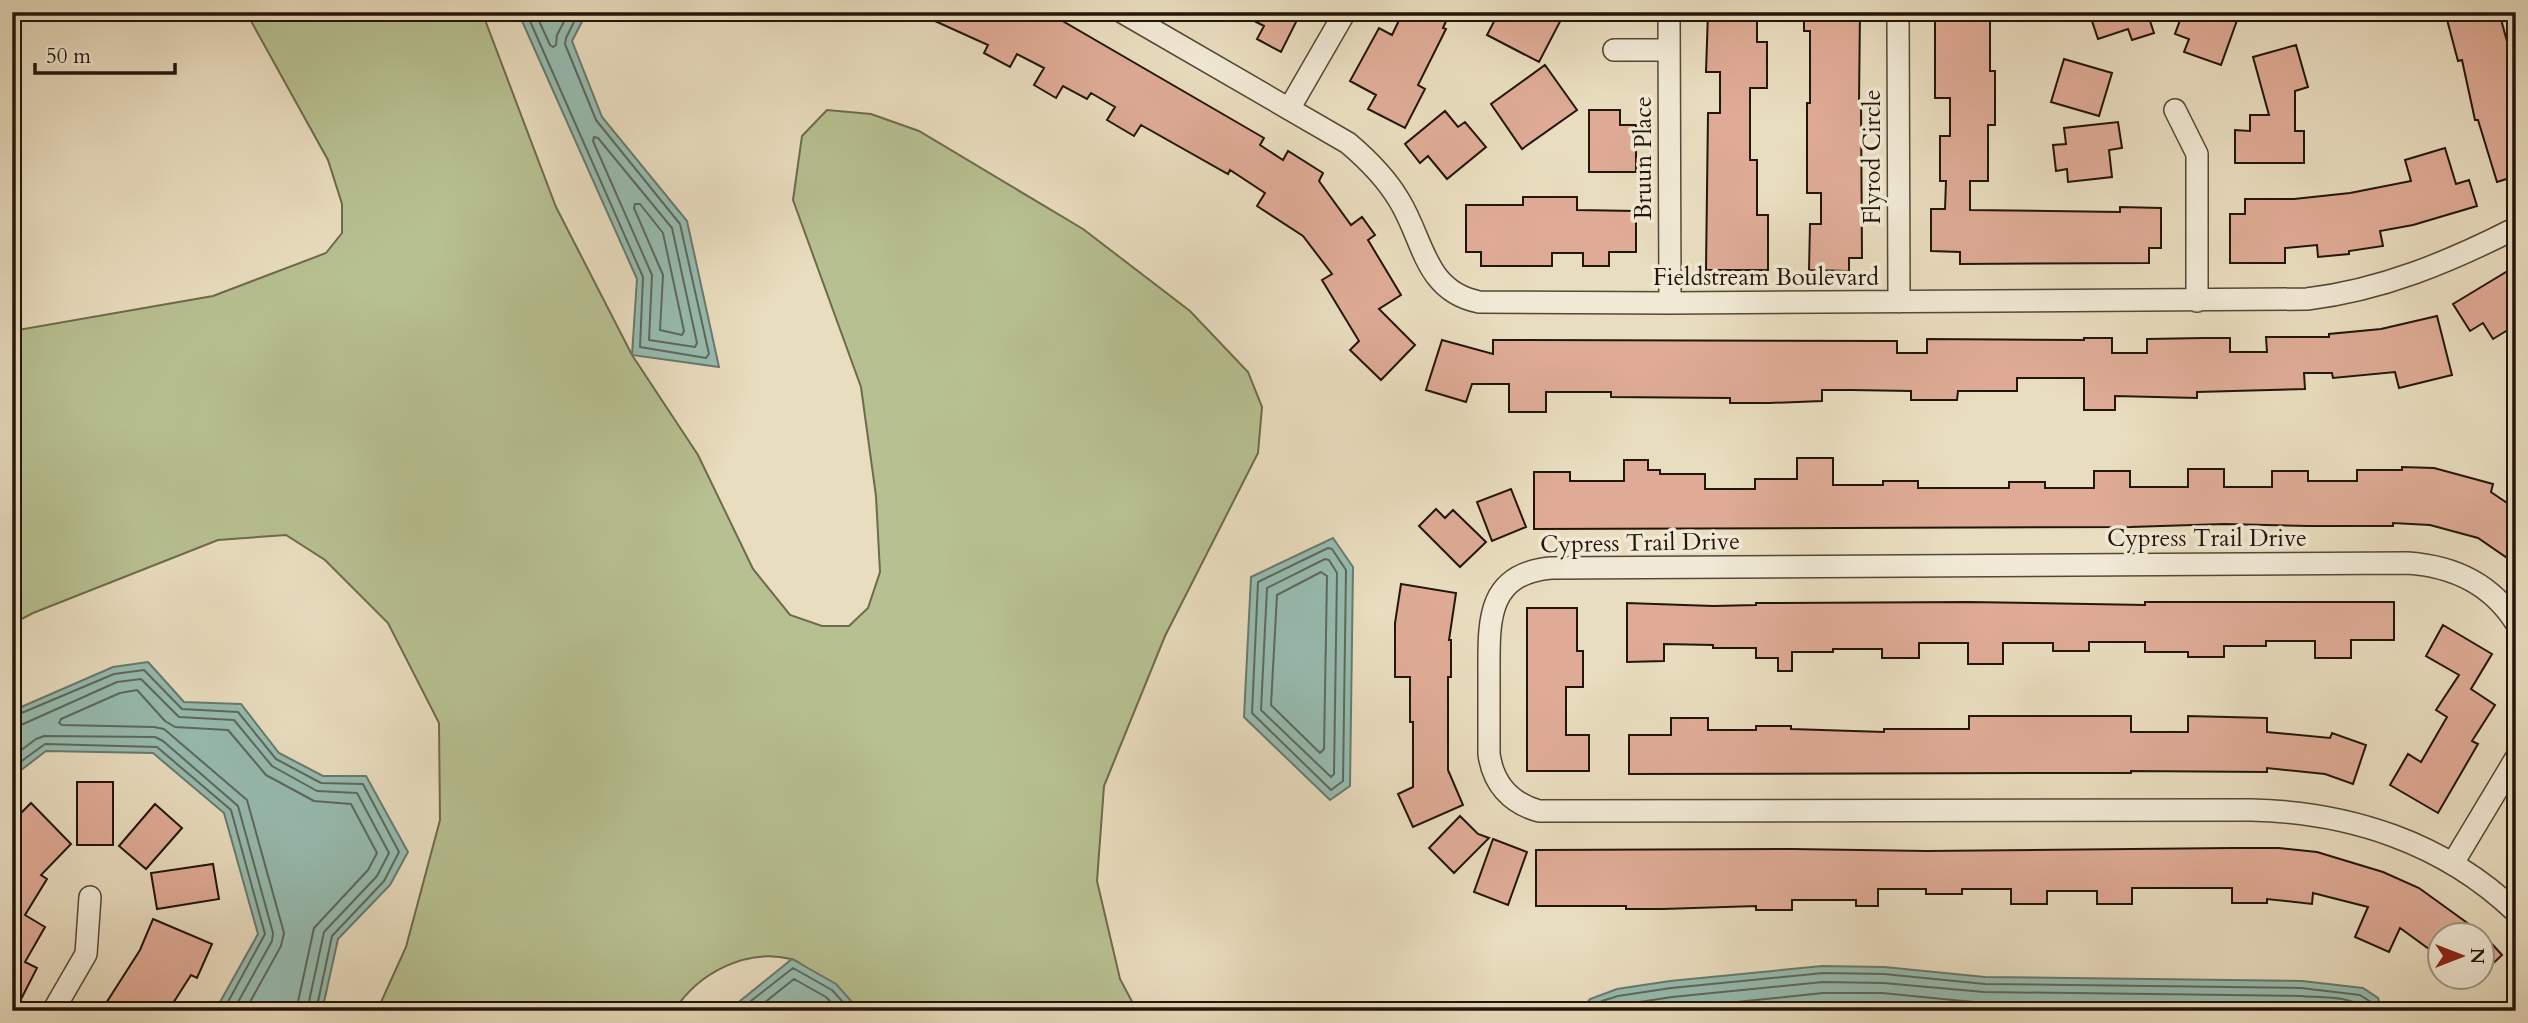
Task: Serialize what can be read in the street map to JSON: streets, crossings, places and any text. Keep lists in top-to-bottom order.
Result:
{
  "streets": {
    "street": [
      "Flyrod Circle",
      "Bruun Place",
      "Fieldstream Boulevard",
      "Cypress Trail Drive"
    ]
  },
  "crossings": [
    ["Flyrod Circle", "Fieldstream Boulevard"],
    ["Bruun Place", "Fieldstream Boulevard"]
  ],
  "scale_bar": "50 m",
  "north": "right"
}
